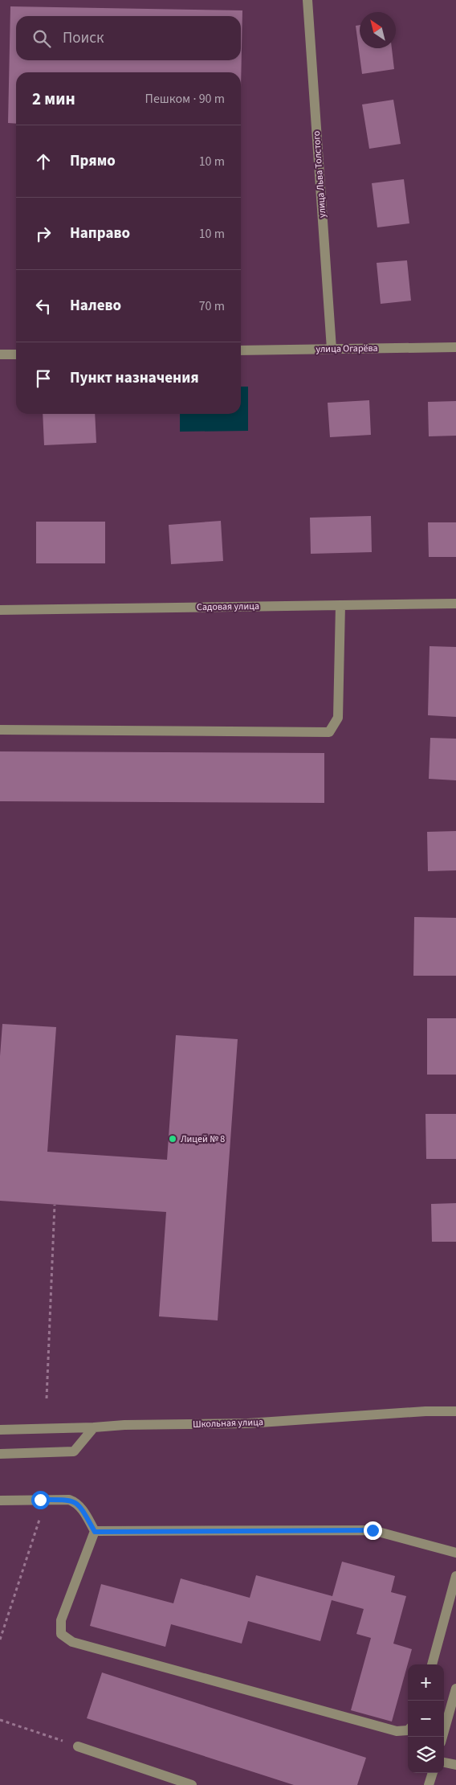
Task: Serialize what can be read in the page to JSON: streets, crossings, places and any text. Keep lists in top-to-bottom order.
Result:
{
  "streets": {
    "street": [
      "улица Льва Толстого",
      "улица Огарёва",
      "Садовая улица",
      "Школьная улица"
    ]
  },
  "crossings": [
    ["улица Льва Толстого", "улица Огарёва"]
  ],
  "places": ["Лицей № 8"],
  "north": "top left",
  "page": {
    "search": "Поиск",
    "heading": ["2 мин", "Пешком · 90 m"],
    "list": [
      ["Прямо", "10 m"],
      ["Направо", "10 m"],
      ["Налево", "70 m"],
      "Пункт назначения"
    ],
    "map_buttons": ["+", "−"]
  }
}
